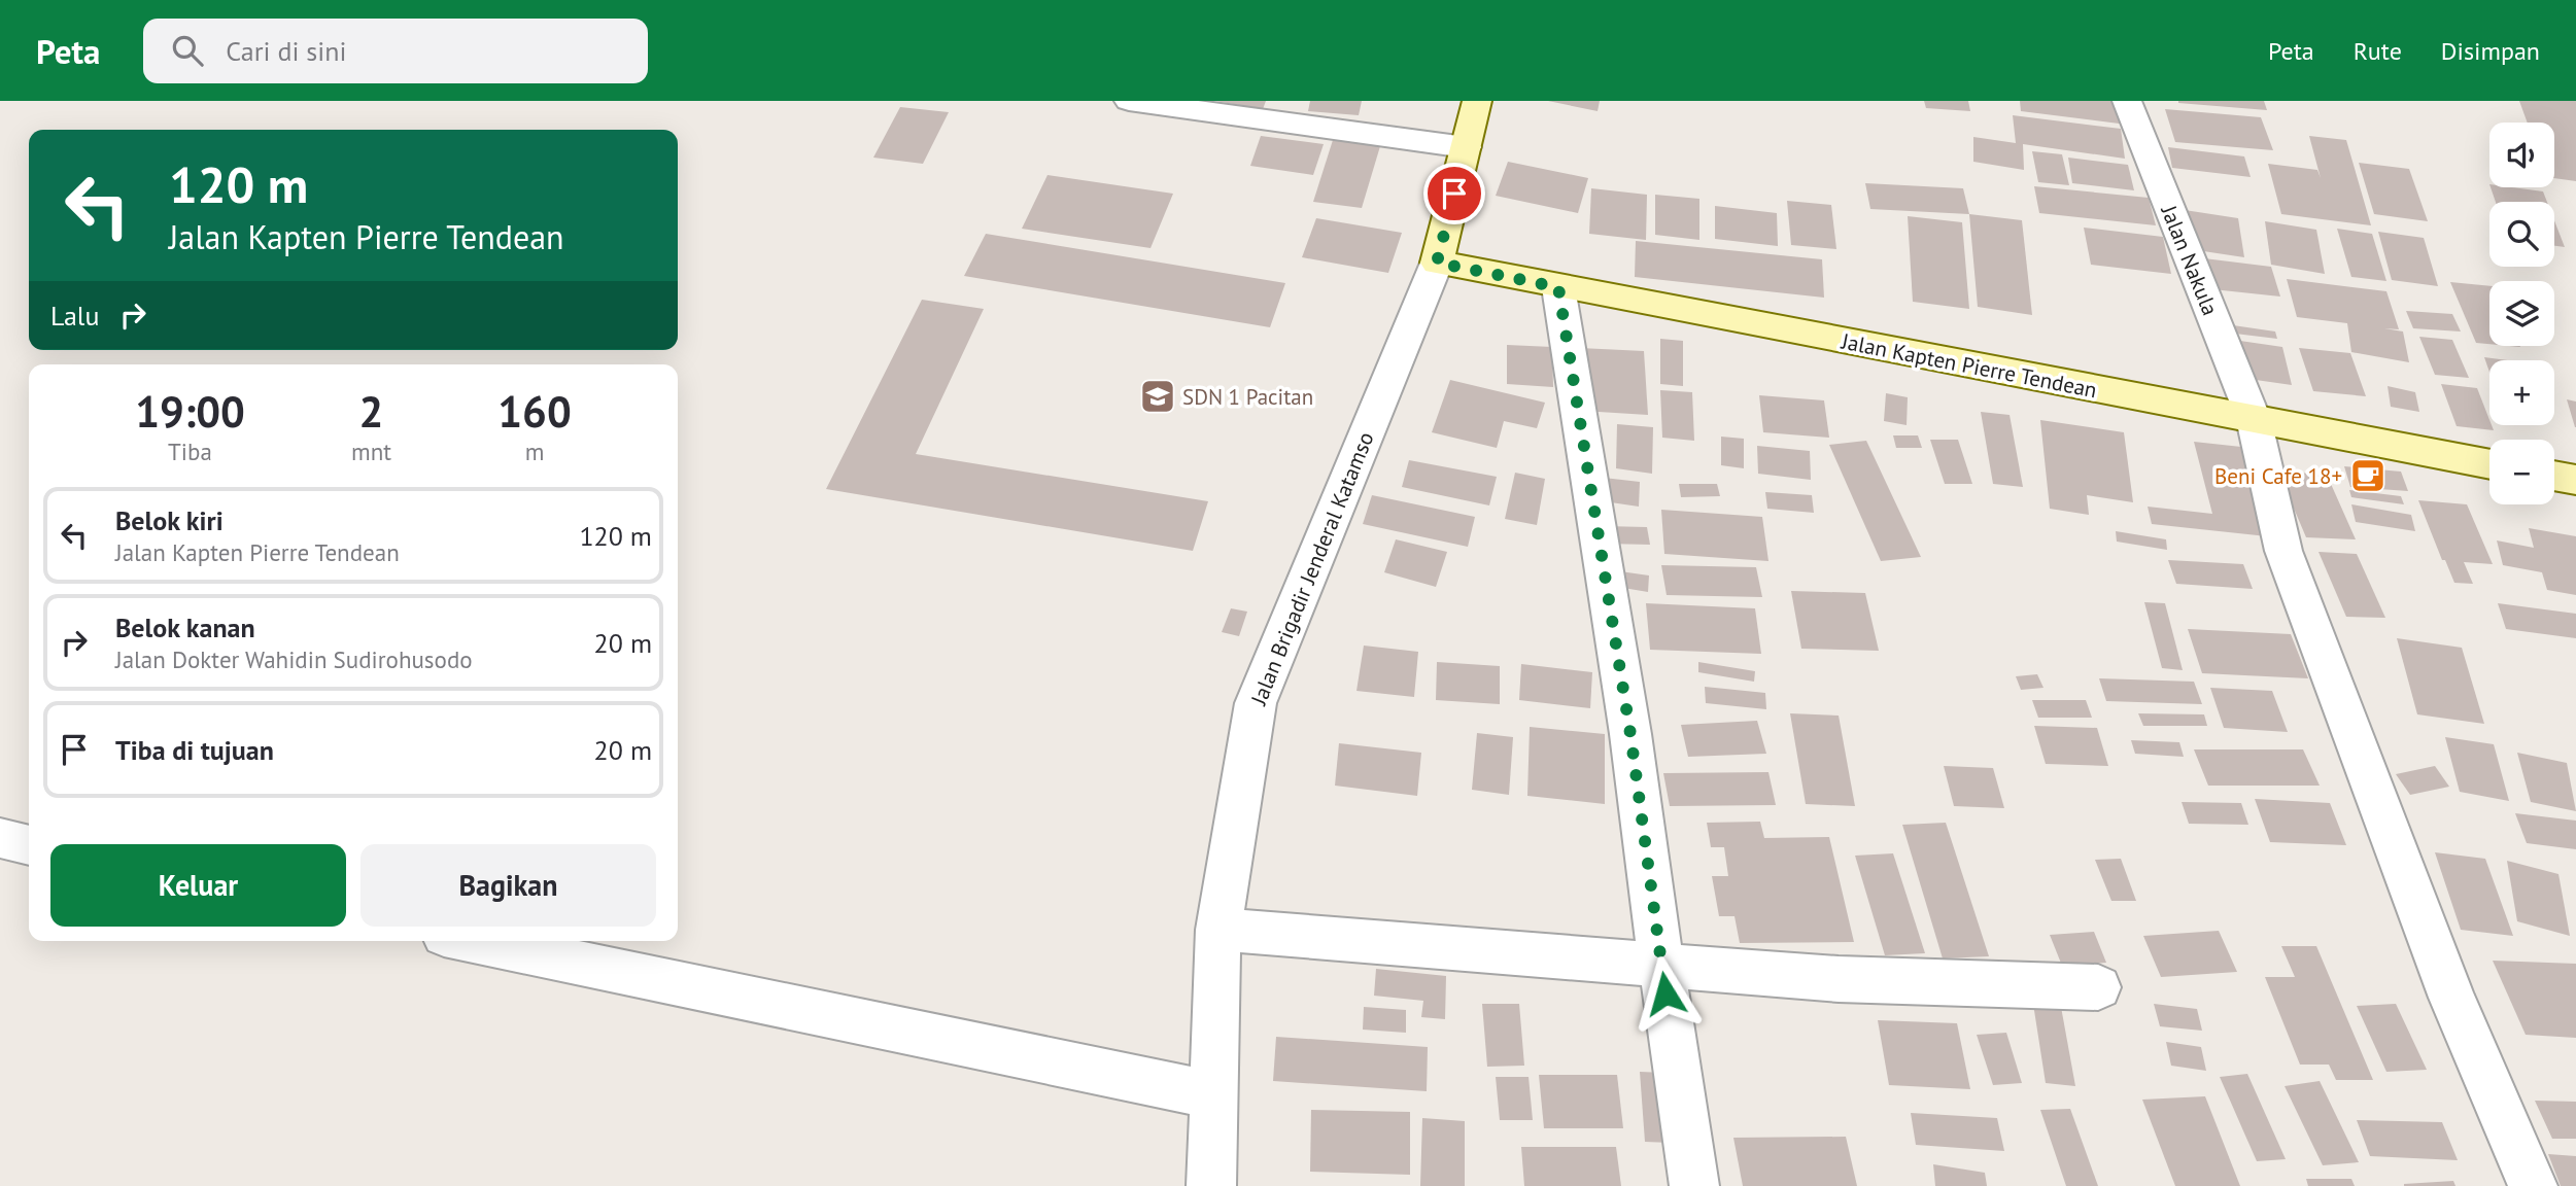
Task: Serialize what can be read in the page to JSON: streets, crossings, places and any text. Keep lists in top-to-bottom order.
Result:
{
  "streets": {
    "main road": ["Jalan Kapten Pierre Tendean"],
    "street": ["Jalan Nakula", "Jalan Brigadir Jenderal Katamso"]
  },
  "crossings": [
    ["Jalan Nakula", "Jalan Kapten Pierre Tendean"],
    ["Jalan Kapten Pierre Tendean", "Jalan Brigadir Jenderal Katamso"]
  ],
  "places": {
    "school or university": ["SDN 1 Pacitan"],
    "cafe": ["Beni Cafe 18+"]
  },
  "page": {
    "header": "Peta",
    "search": "Cari di sini",
    "nav": ["Peta", "Rute", "Disimpan"],
    "map_buttons": ["+", "−"],
    "turn": ["120 m", "Jalan Kapten Pierre Tendean"],
    "then": "Lalu",
    "eta": [
      "19:00",
      "Tiba",
      "2",
      "mnt",
      "160",
      "m"
    ],
    "list": [
      {
        "name": "Belok kiri",
        "note": "Jalan Kapten Pierre Tendean",
        "value": "120 m"
      },
      {
        "name": "Belok kanan",
        "note": "Jalan Dokter Wahidin Sudirohusodo",
        "value": "20 m"
      },
      {
        "name": "Tiba di tujuan",
        "value": "20 m"
      }
    ],
    "buttons": ["Keluar", "Bagikan"]
  }
}
